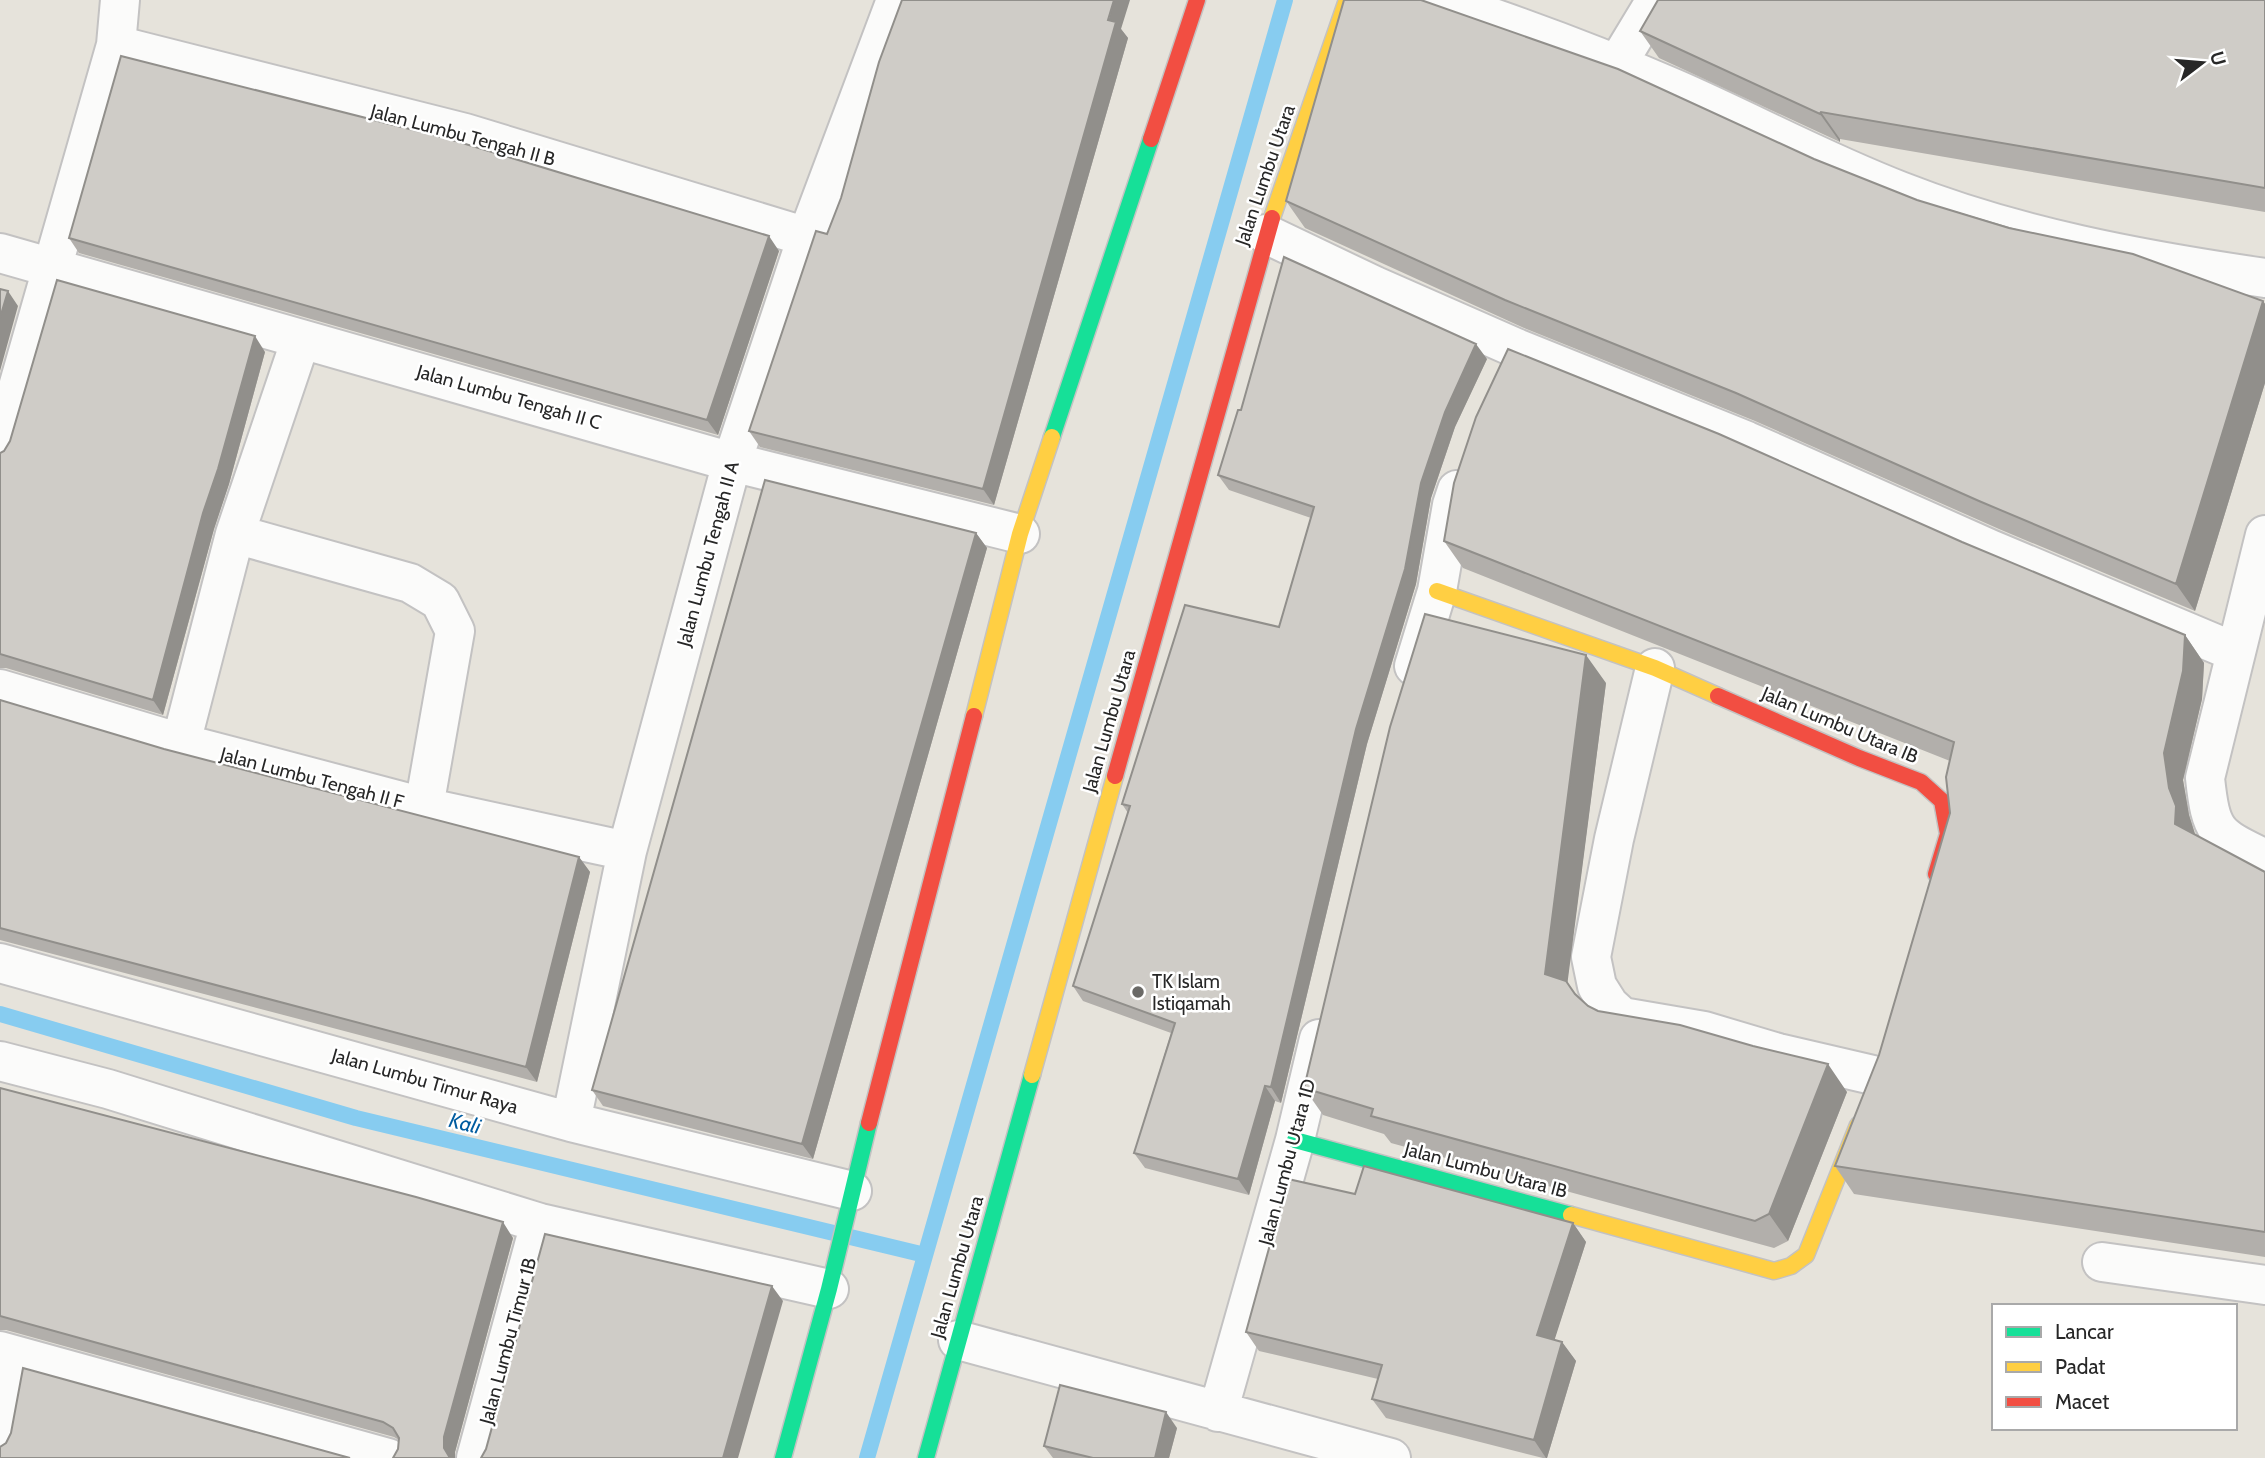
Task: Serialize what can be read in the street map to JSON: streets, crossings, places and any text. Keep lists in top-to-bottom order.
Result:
{
  "streets": {
    "street": [
      "Jalan Lumbu Tengah II B",
      "Jalan Lumbu Utara",
      "Jalan Lumbu Tengah II C",
      "Jalan Lumbu Tengah II A",
      "Jalan Lumbu Utara IB",
      "Jalan Lumbu Tengah II F",
      "Jalan Lumbu Timur Raya",
      "Jalan Lumbu Utara 1D",
      "Jalan Lumbu Timur 1B"
    ]
  },
  "crossings": [
    ["Jalan Lumbu Tengah II B", "Jalan Lumbu Tengah II A"],
    ["Jalan Lumbu Tengah II C", "Jalan Lumbu Tengah II A"],
    ["Jalan Lumbu Tengah II A", "Jalan Lumbu Tengah II F"],
    ["Jalan Lumbu Tengah II A", "Jalan Lumbu Timur Raya"],
    ["Jalan Lumbu Utara IB", "Jalan Lumbu Utara 1D"]
  ],
  "water": ["Kali"],
  "places": ["TK Islam Istiqamah"],
  "legend": ["Lancar", "Padat", "Macet"],
  "north": "right"
}
